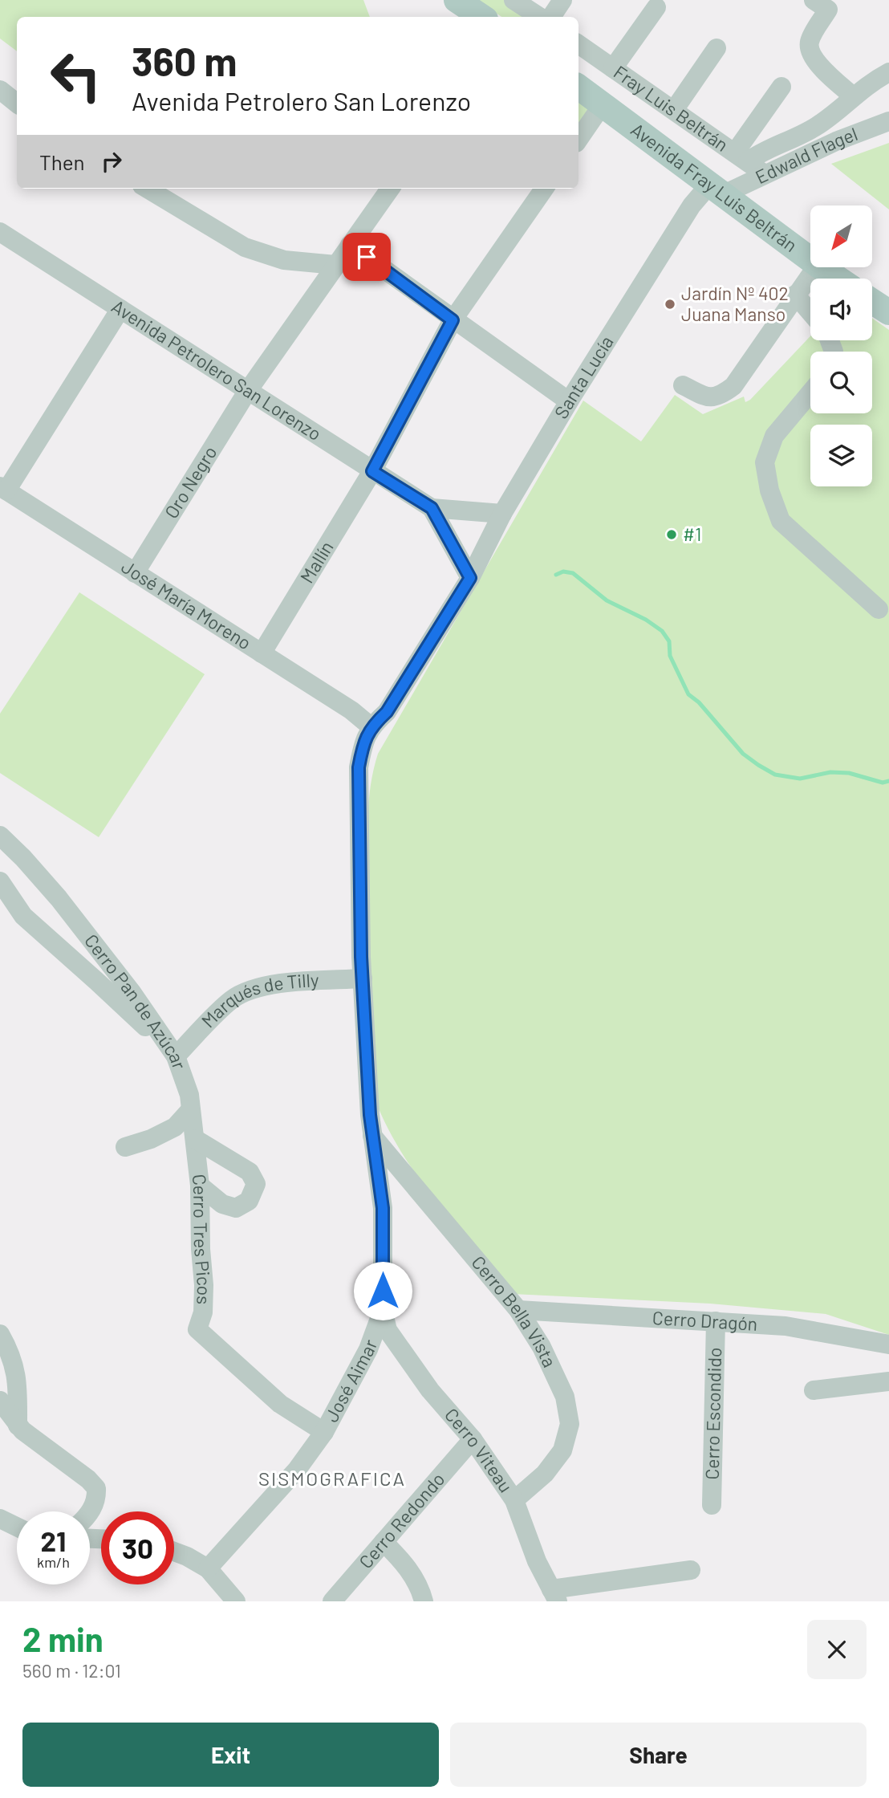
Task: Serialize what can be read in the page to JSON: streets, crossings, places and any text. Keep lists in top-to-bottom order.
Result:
{
  "streets": {
    "main road": ["Avenida Fray Luis Beltrán"],
    "street": [
      "Fray Luis Beltrán",
      "Edwald Flagel",
      "Avenida Petrolero San Lorenzo",
      "Santa Lucía",
      "Oro Negro",
      "Mallín",
      "José María Moreno",
      "Cerro Pan de Azúcar",
      "Marqués de Tilly",
      "Cerro Tres Picos",
      "Cerro Bella Vista",
      "Cerro Dragón",
      "José Aimar",
      "Cerro Escondido",
      "Cerro Viteau",
      "Cerro Redondo"
    ]
  },
  "crossings": [
    ["Fray Luis Beltrán", "Edwald Flagel"],
    ["Edwald Flagel", "Avenida Fray Luis Beltrán"],
    ["Edwald Flagel", "Santa Lucía"],
    ["Avenida Fray Luis Beltrán", "Santa Lucía"],
    ["Avenida Petrolero San Lorenzo", "Santa Lucía"],
    ["Avenida Petrolero San Lorenzo", "Oro Negro"],
    ["Avenida Petrolero San Lorenzo", "Mallín"],
    ["Avenida Petrolero San Lorenzo", "José Aimar"],
    ["Santa Lucía", "José Aimar"],
    ["Oro Negro", "José María Moreno"],
    ["Mallín", "José María Moreno"],
    ["José María Moreno", "José Aimar"],
    ["Cerro Pan de Azúcar", "Marqués de Tilly"],
    ["Cerro Pan de Azúcar", "Cerro Tres Picos"],
    ["Marqués de Tilly", "Cerro Tres Picos"],
    ["Marqués de Tilly", "José Aimar"],
    ["Cerro Tres Picos", "José Aimar"],
    ["Cerro Bella Vista", "Cerro Dragón"],
    ["Cerro Bella Vista", "José Aimar"],
    ["Cerro Bella Vista", "Cerro Viteau"],
    ["Cerro Dragón", "Cerro Escondido"],
    ["José Aimar", "Cerro Viteau"],
    ["Cerro Viteau", "Cerro Redondo"]
  ],
  "districts": ["SISMOGRAFICA"],
  "places": ["Jardín Nº 402 Juana Manso", "#1"],
  "north": "bottom left",
  "page": {
    "turn": ["360 m", "Avenida Petrolero San Lorenzo"],
    "then": "Then",
    "speed": "21 km/h",
    "limit": "30",
    "heading": ["2 min", "560 m · 12:01"],
    "buttons": ["Exit", "Share"]
  }
}
